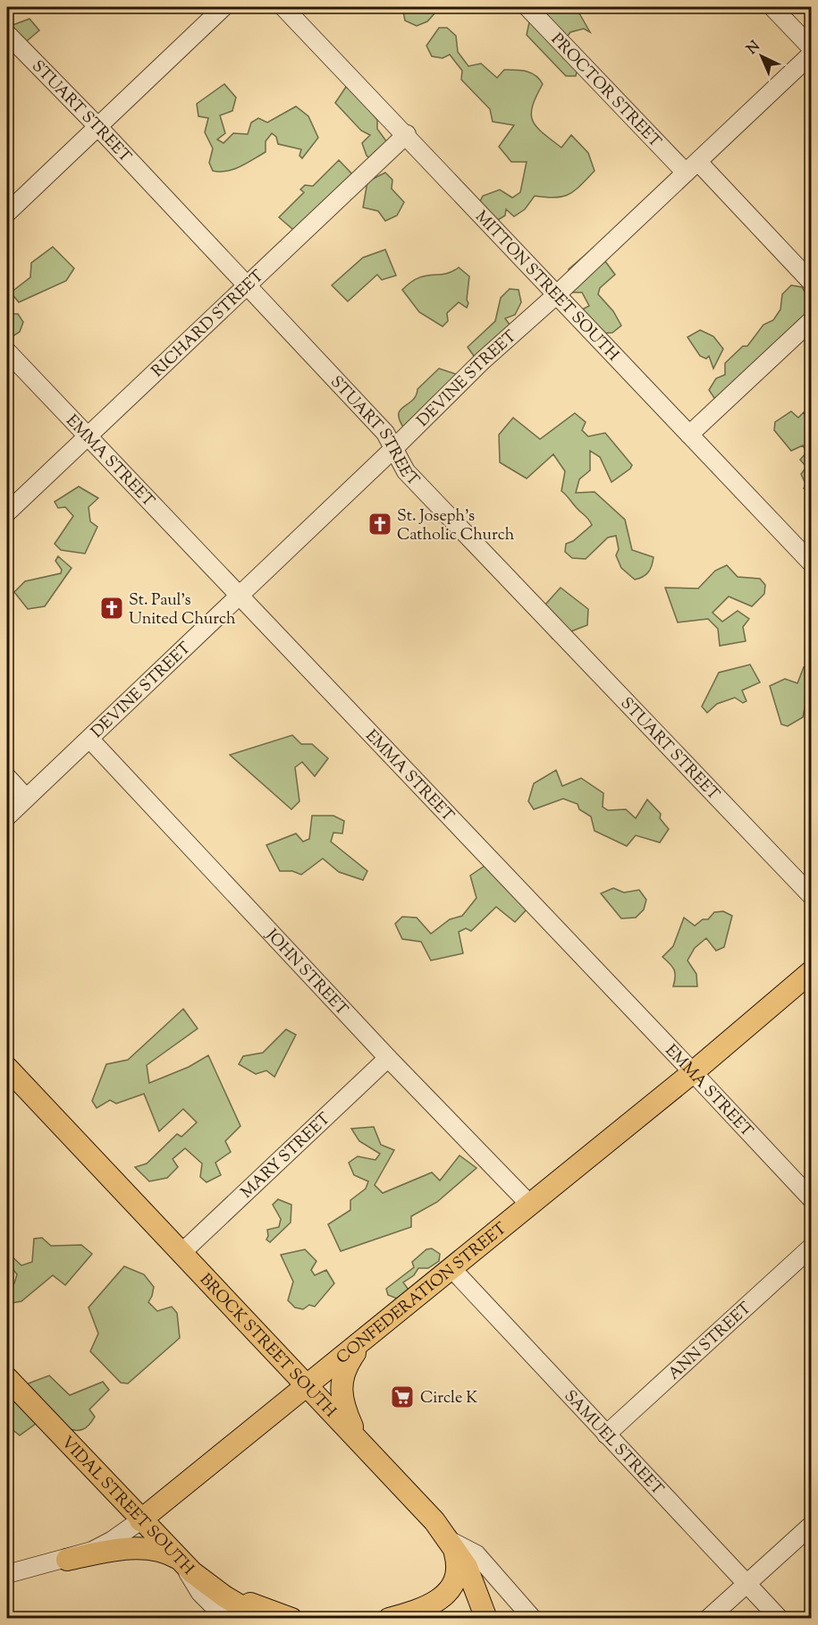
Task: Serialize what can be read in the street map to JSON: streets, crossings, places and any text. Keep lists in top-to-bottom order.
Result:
{
  "streets": {
    "main road": ["CONFEDERATION STREET", "BROCK STREET SOUTH", "VIDAL STREET SOUTH"],
    "street": [
      "PROCTOR STREET",
      "STUART STREET",
      "MITTON STREET SOUTH",
      "RICHARD STREET",
      "DEVINE STREET",
      "EMMA STREET",
      "JOHN STREET",
      "MARY STREET",
      "ANN STREET",
      "SAMUEL STREET"
    ]
  },
  "crossings": [
    ["PROCTOR STREET", "DEVINE STREET"],
    ["STUART STREET", "RICHARD STREET"],
    ["STUART STREET", "DEVINE STREET"],
    ["MITTON STREET SOUTH", "RICHARD STREET"],
    ["MITTON STREET SOUTH", "DEVINE STREET"],
    ["RICHARD STREET", "EMMA STREET"],
    ["DEVINE STREET", "EMMA STREET"],
    ["DEVINE STREET", "JOHN STREET"],
    ["EMMA STREET", "CONFEDERATION STREET"],
    ["JOHN STREET", "MARY STREET"],
    ["JOHN STREET", "CONFEDERATION STREET"],
    ["MARY STREET", "BROCK STREET SOUTH"],
    ["CONFEDERATION STREET", "BROCK STREET SOUTH"],
    ["CONFEDERATION STREET", "SAMUEL STREET"],
    ["CONFEDERATION STREET", "VIDAL STREET SOUTH"],
    ["ANN STREET", "SAMUEL STREET"]
  ],
  "places": {
    "church": ["St. Joseph's Catholic Church", "St. Paul's United Church"],
    "supermarket": ["Circle K"]
  },
  "north": "top left"
}
